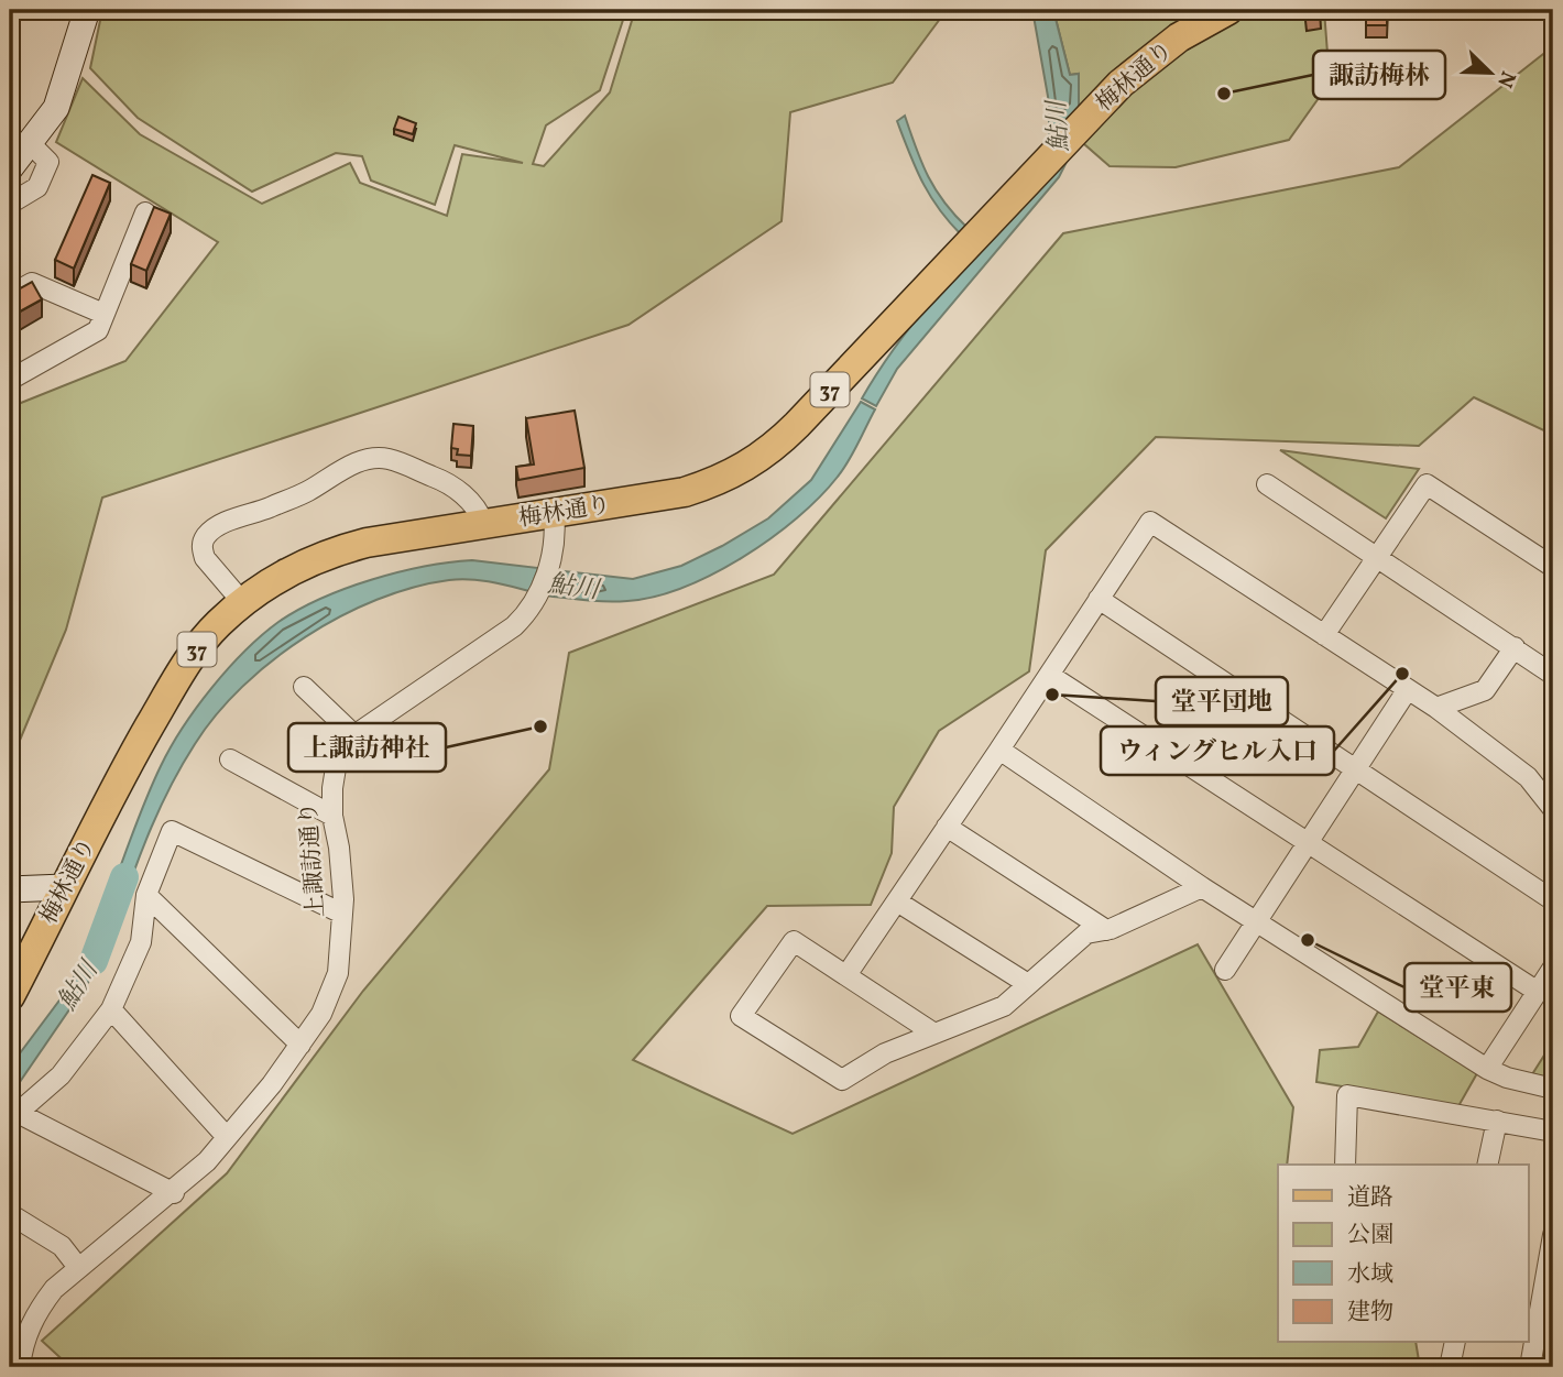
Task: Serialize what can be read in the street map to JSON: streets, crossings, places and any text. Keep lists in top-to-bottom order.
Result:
{
  "streets": {
    "main road": ["梅林通り", "37"],
    "street": ["上諏訪通り"]
  },
  "crossings": [
    ["梅林通り", "上諏訪通り"]
  ],
  "water": ["鮎川"],
  "places": [
    "諏訪梅林",
    "ウィングヒル入口",
    "堂平団地",
    "上諏訪神社",
    "堂平東"
  ],
  "legend": [
    "道路",
    "公園",
    "水域",
    "建物"
  ],
  "north": "bottom right"
}
